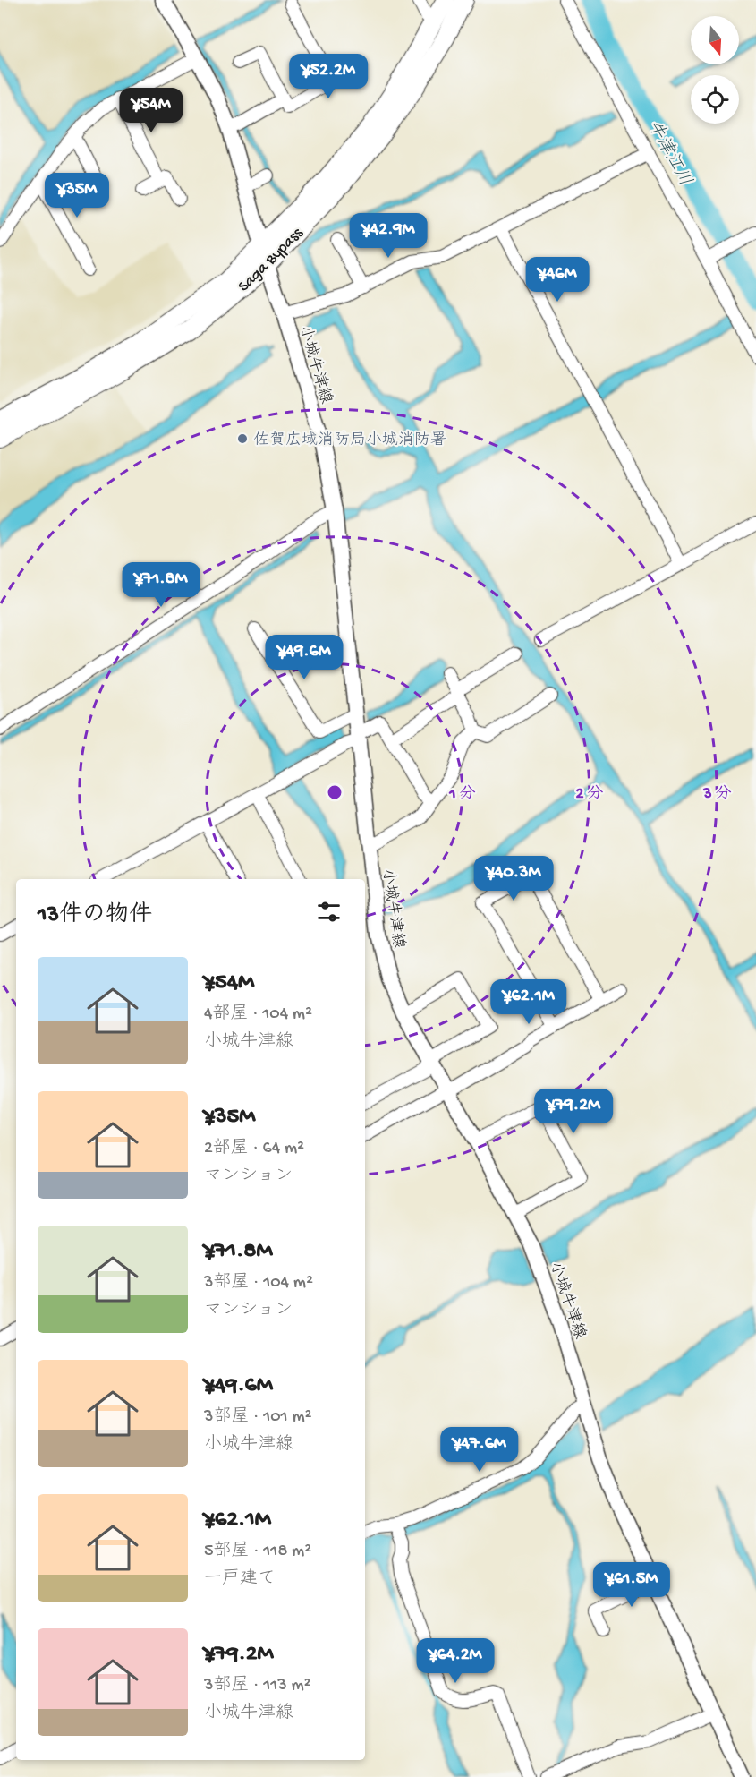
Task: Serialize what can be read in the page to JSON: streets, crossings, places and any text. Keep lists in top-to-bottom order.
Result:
{
  "streets": {
    "highway": ["Saga Bypass"],
    "main road": ["小城牛津線"]
  },
  "crossings": [
    ["Saga Bypass", "小城牛津線"]
  ],
  "water": ["牛津江川"],
  "places": ["佐賀広域消防局小城消防署"],
  "north": "bottom",
  "page": {
    "price": [
      "¥52.2M",
      "¥54M",
      "¥35M",
      "¥42.9M",
      "¥46M",
      "¥71.8M",
      "¥49.6M",
      "¥40.3M",
      "¥62.1M",
      "¥79.2M",
      "¥47.6M",
      "¥61.5M",
      "¥64.2M"
    ],
    "heading": "13件の物件",
    "list": [
      {
        "name": "¥54M",
        "note": "4部屋 · 104 m² · 小城牛津線"
      },
      {
        "name": "¥35M",
        "note": "2部屋 · 64 m² · マンション"
      },
      {
        "name": "¥71.8M",
        "note": "3部屋 · 104 m² · マンション"
      },
      {
        "name": "¥49.6M",
        "note": "3部屋 · 101 m² · 小城牛津線"
      },
      {
        "name": "¥62.1M",
        "note": "5部屋 · 118 m² · 一戸建て"
      },
      {
        "name": "¥79.2M",
        "note": "3部屋 · 113 m² · 小城牛津線"
      }
    ]
  },
  "rings": ["1 分", "2 分", "3 分"]
}
